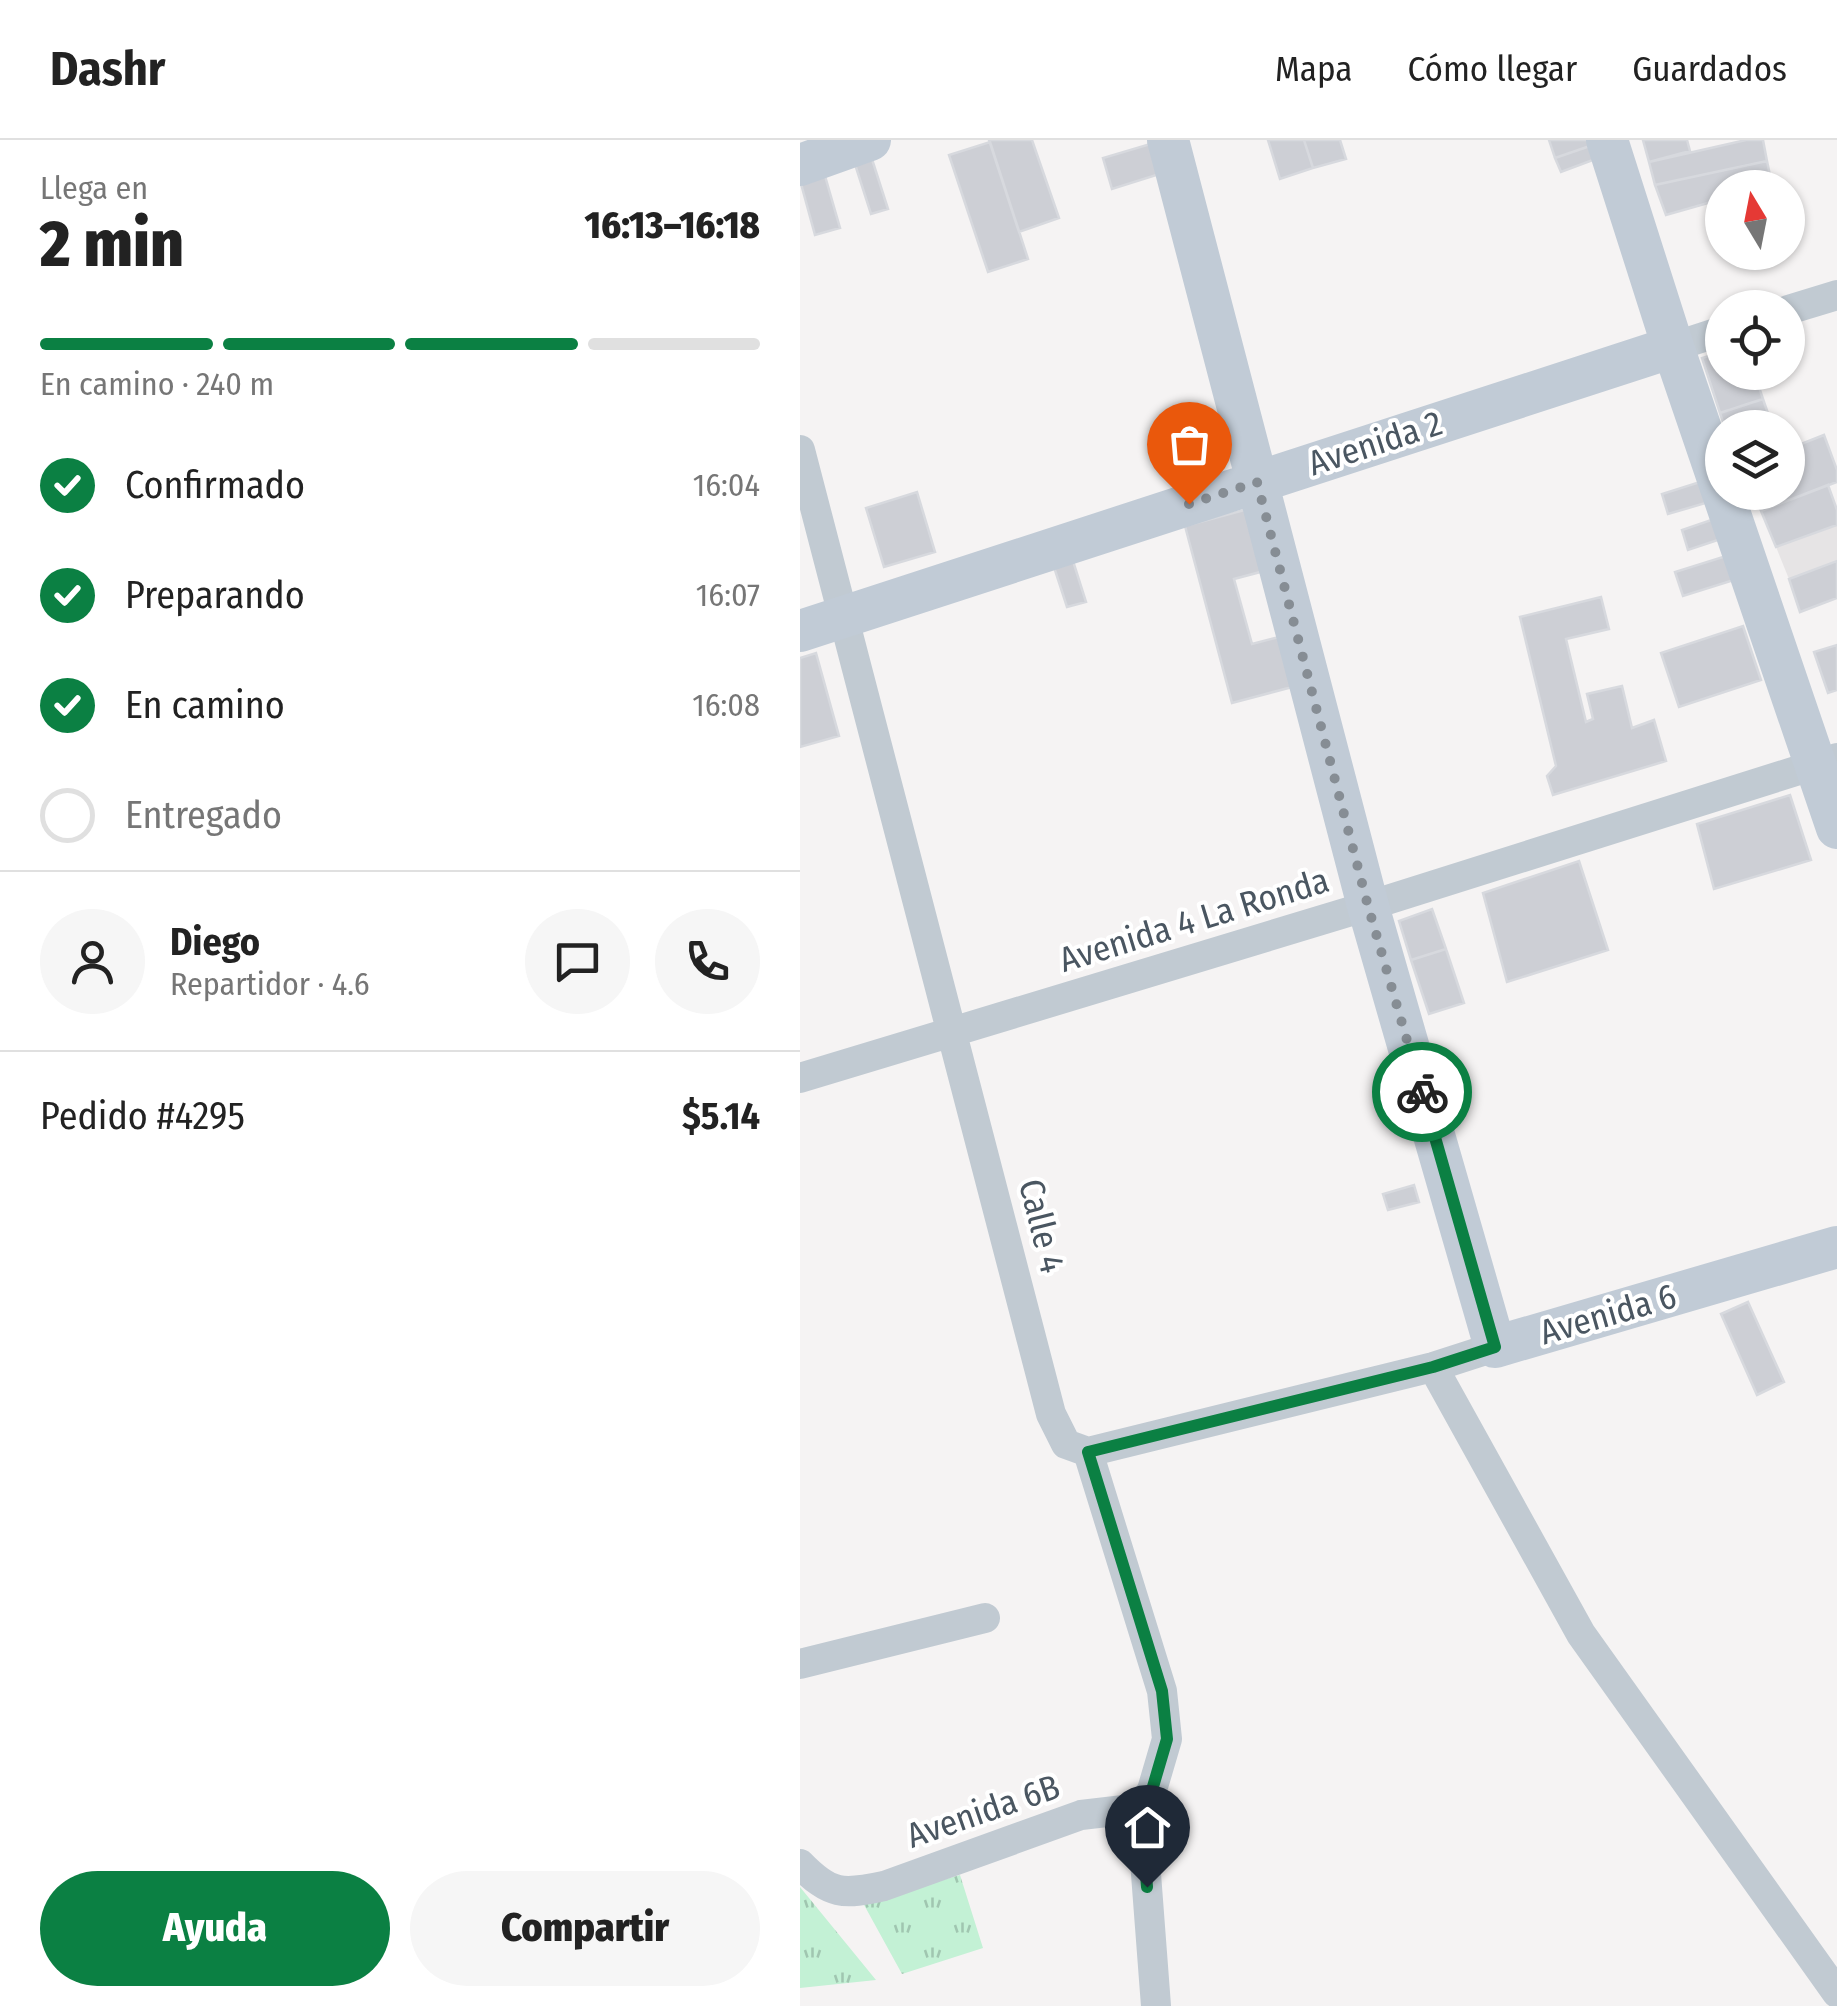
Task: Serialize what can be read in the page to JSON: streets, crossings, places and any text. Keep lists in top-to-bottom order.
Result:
{
  "streets": {
    "main road": ["Avenida 2", "Avenida 6"],
    "street": ["Avenida 4 La Ronda", "Calle 4", "Avenida 6B"]
  },
  "crossings": [
    ["Avenida 2", "Calle 4"],
    ["Avenida 4 La Ronda", "Calle 4"],
    ["Calle 4", "Avenida 6"],
    ["Calle 4", "Avenida 6B"]
  ],
  "north": "top",
  "page": {
    "header": "Dashr",
    "nav": ["Mapa", "Cómo llegar", "Guardados"],
    "heading": ["2 min", "Llega en", "16:13–16:18"],
    "panel": [
      "Diego",
      "Repartidor · 4.6",
      "Pedido #4295",
      "$5.14"
    ],
    "bar": "En camino · 240 m",
    "list": [
      ["Confirmado", "16:04"],
      ["Preparando", "16:07"],
      ["En camino", "16:08"],
      "Entregado"
    ],
    "buttons": ["Ayuda", "Compartir"]
  }
}
